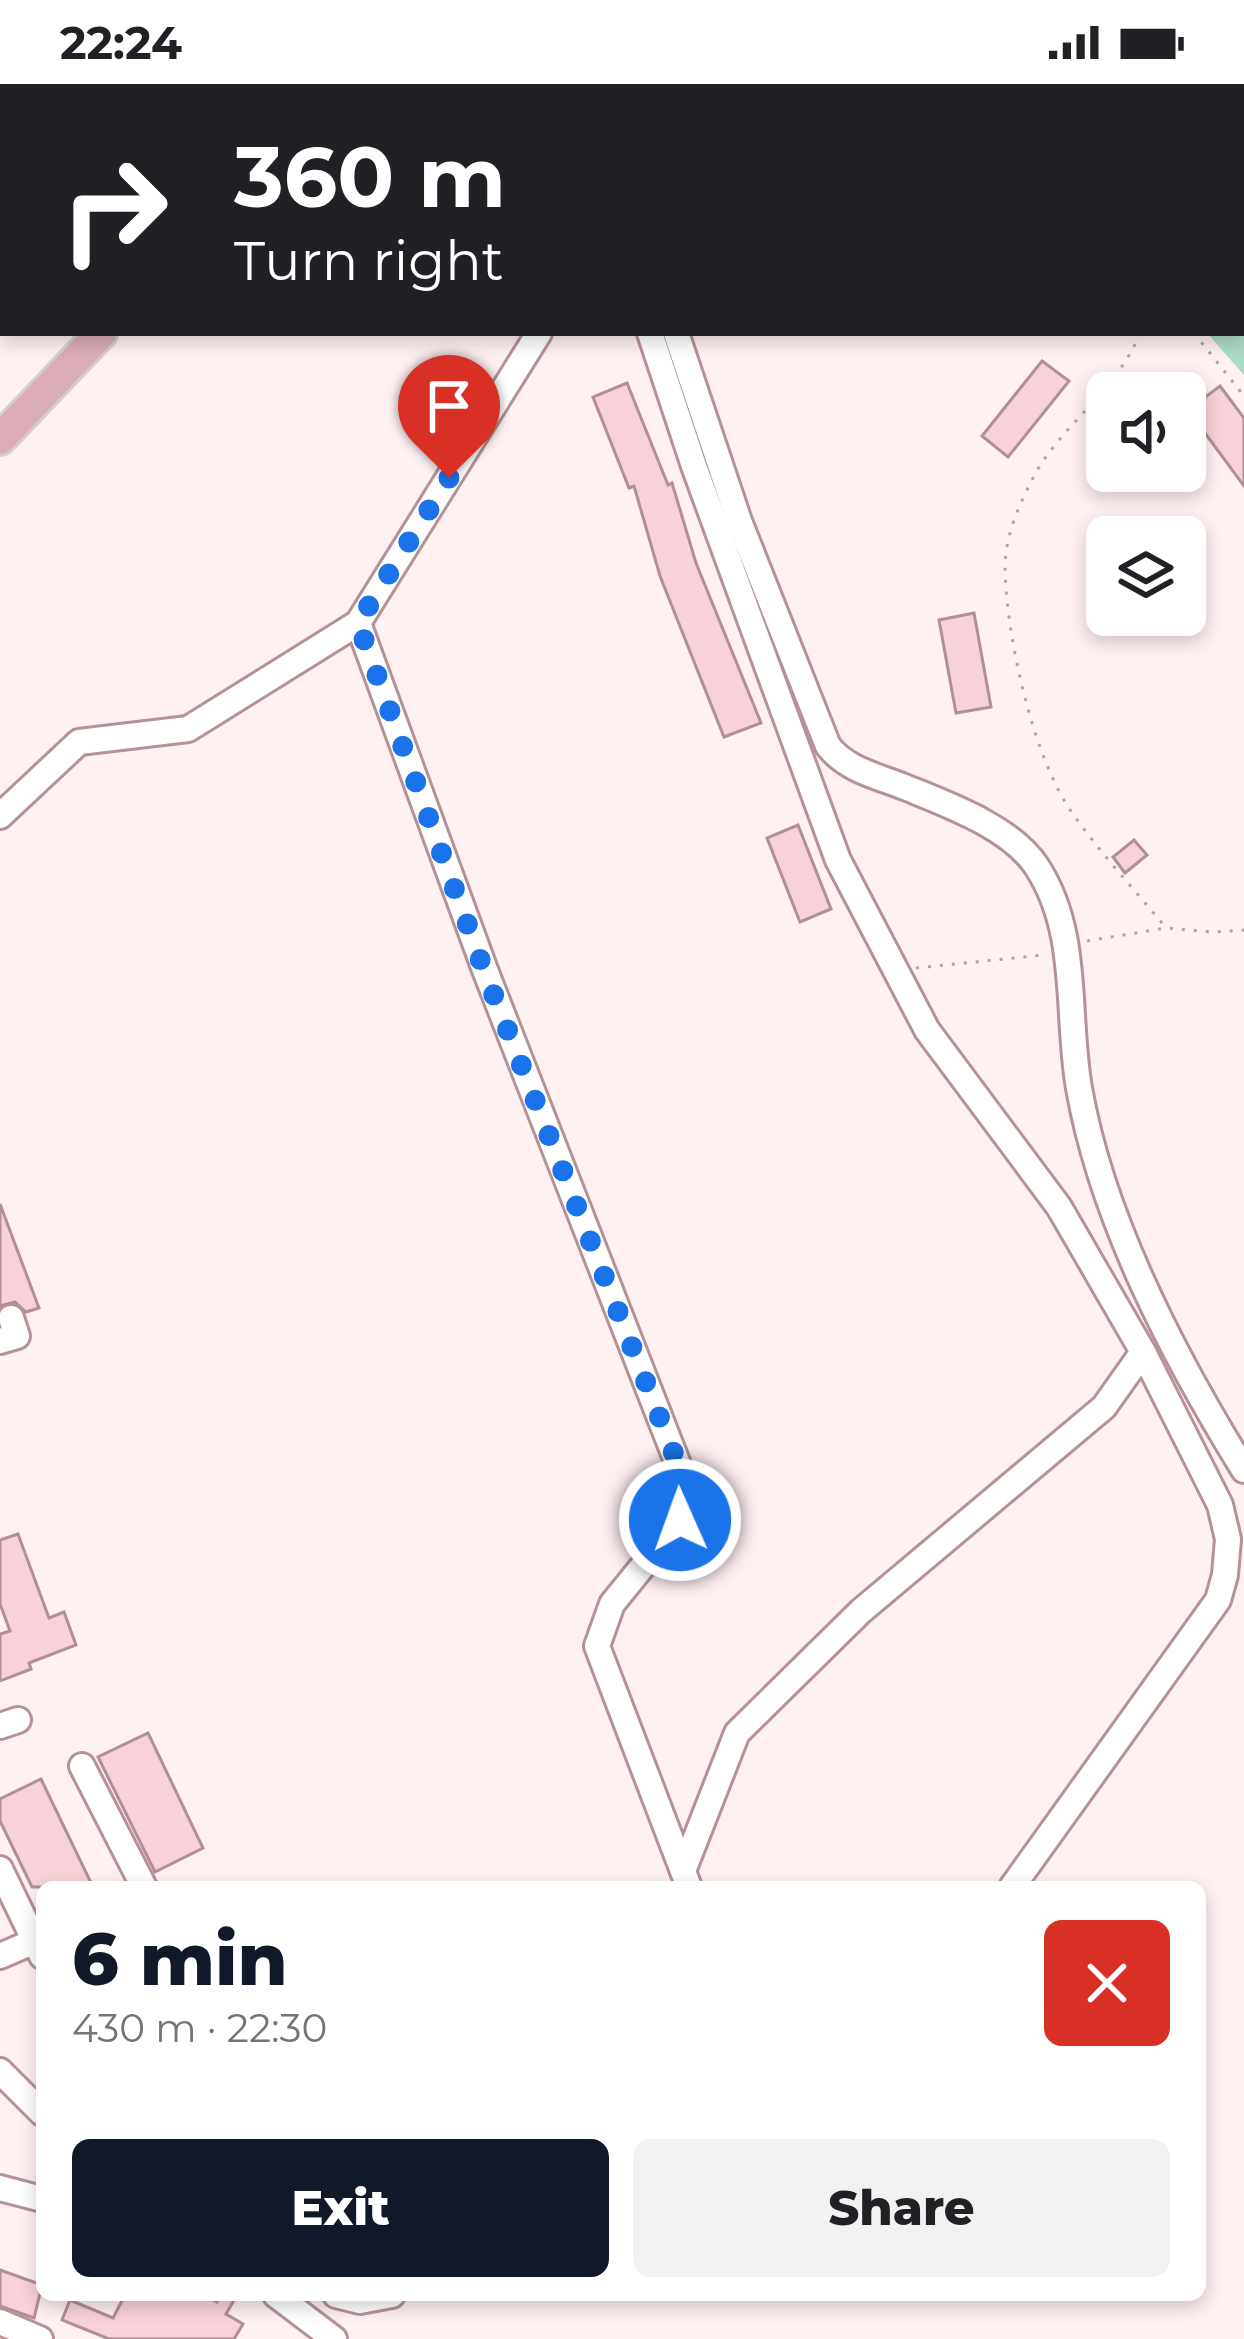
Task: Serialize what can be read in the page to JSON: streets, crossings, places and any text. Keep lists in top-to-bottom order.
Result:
{
  "page": {
    "status": "22:24",
    "turn": ["360 m", "Turn right"],
    "heading": ["6 min", "430 m · 22:30"],
    "buttons": ["Exit", "Share"]
  }
}
